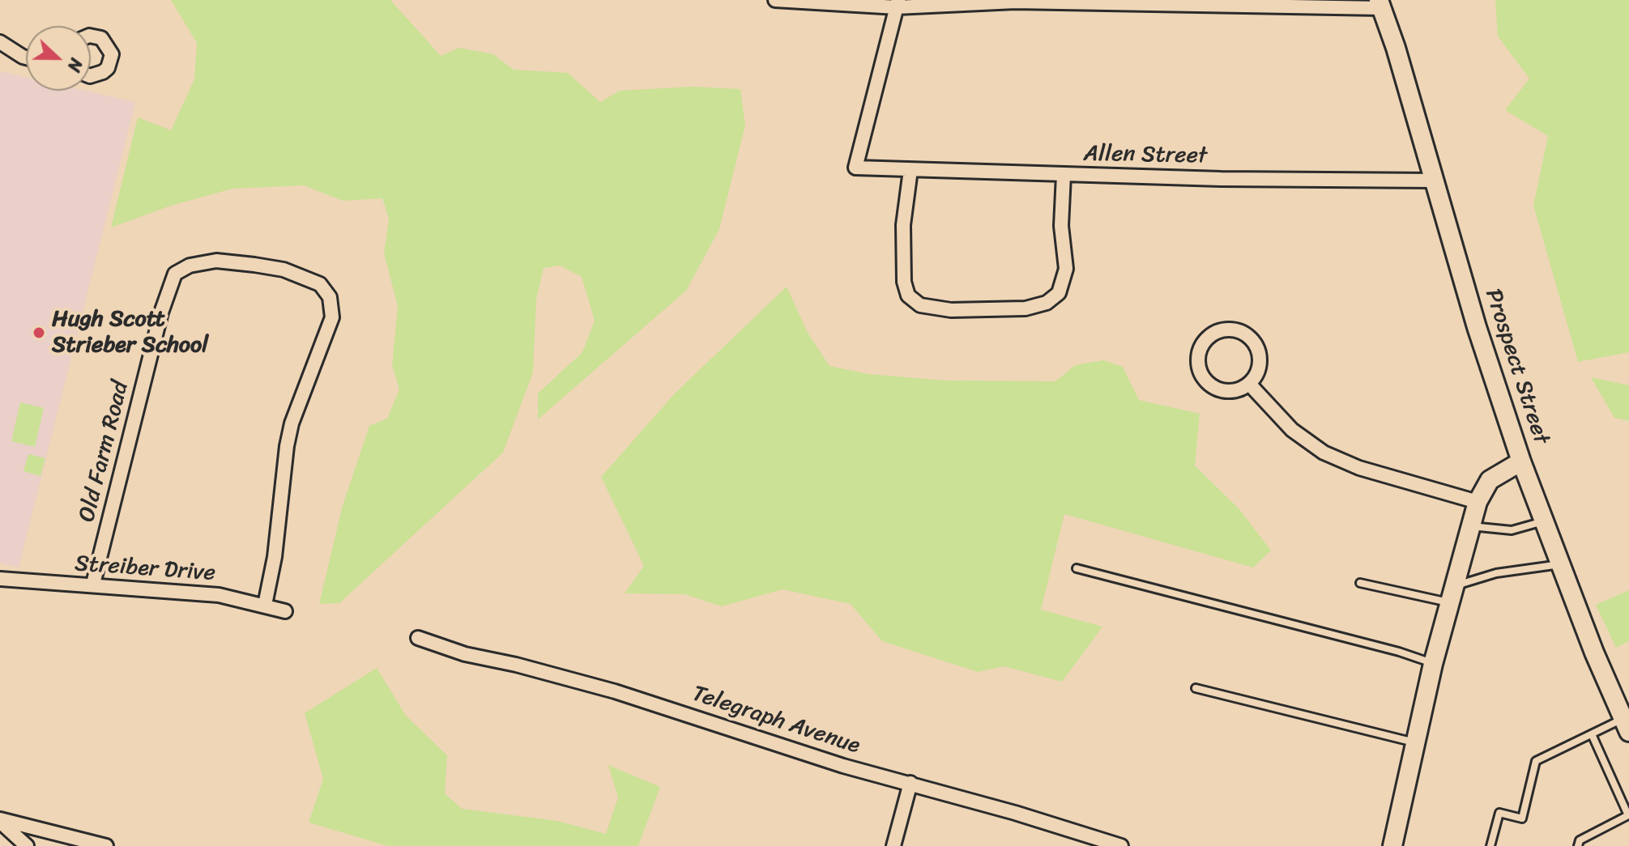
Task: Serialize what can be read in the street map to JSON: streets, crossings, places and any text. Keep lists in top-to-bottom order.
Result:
{
  "streets": {
    "main road": ["Prospect Street"],
    "street": [
      "Allen Street",
      "Old Farm Road",
      "Streiber Drive",
      "Telegraph Avenue"
    ]
  },
  "crossings": [
    ["Allen Street", "Prospect Street"],
    ["Old Farm Road", "Streiber Drive"]
  ],
  "places": ["Hugh Scott Strieber School"],
  "north": "right"
}
